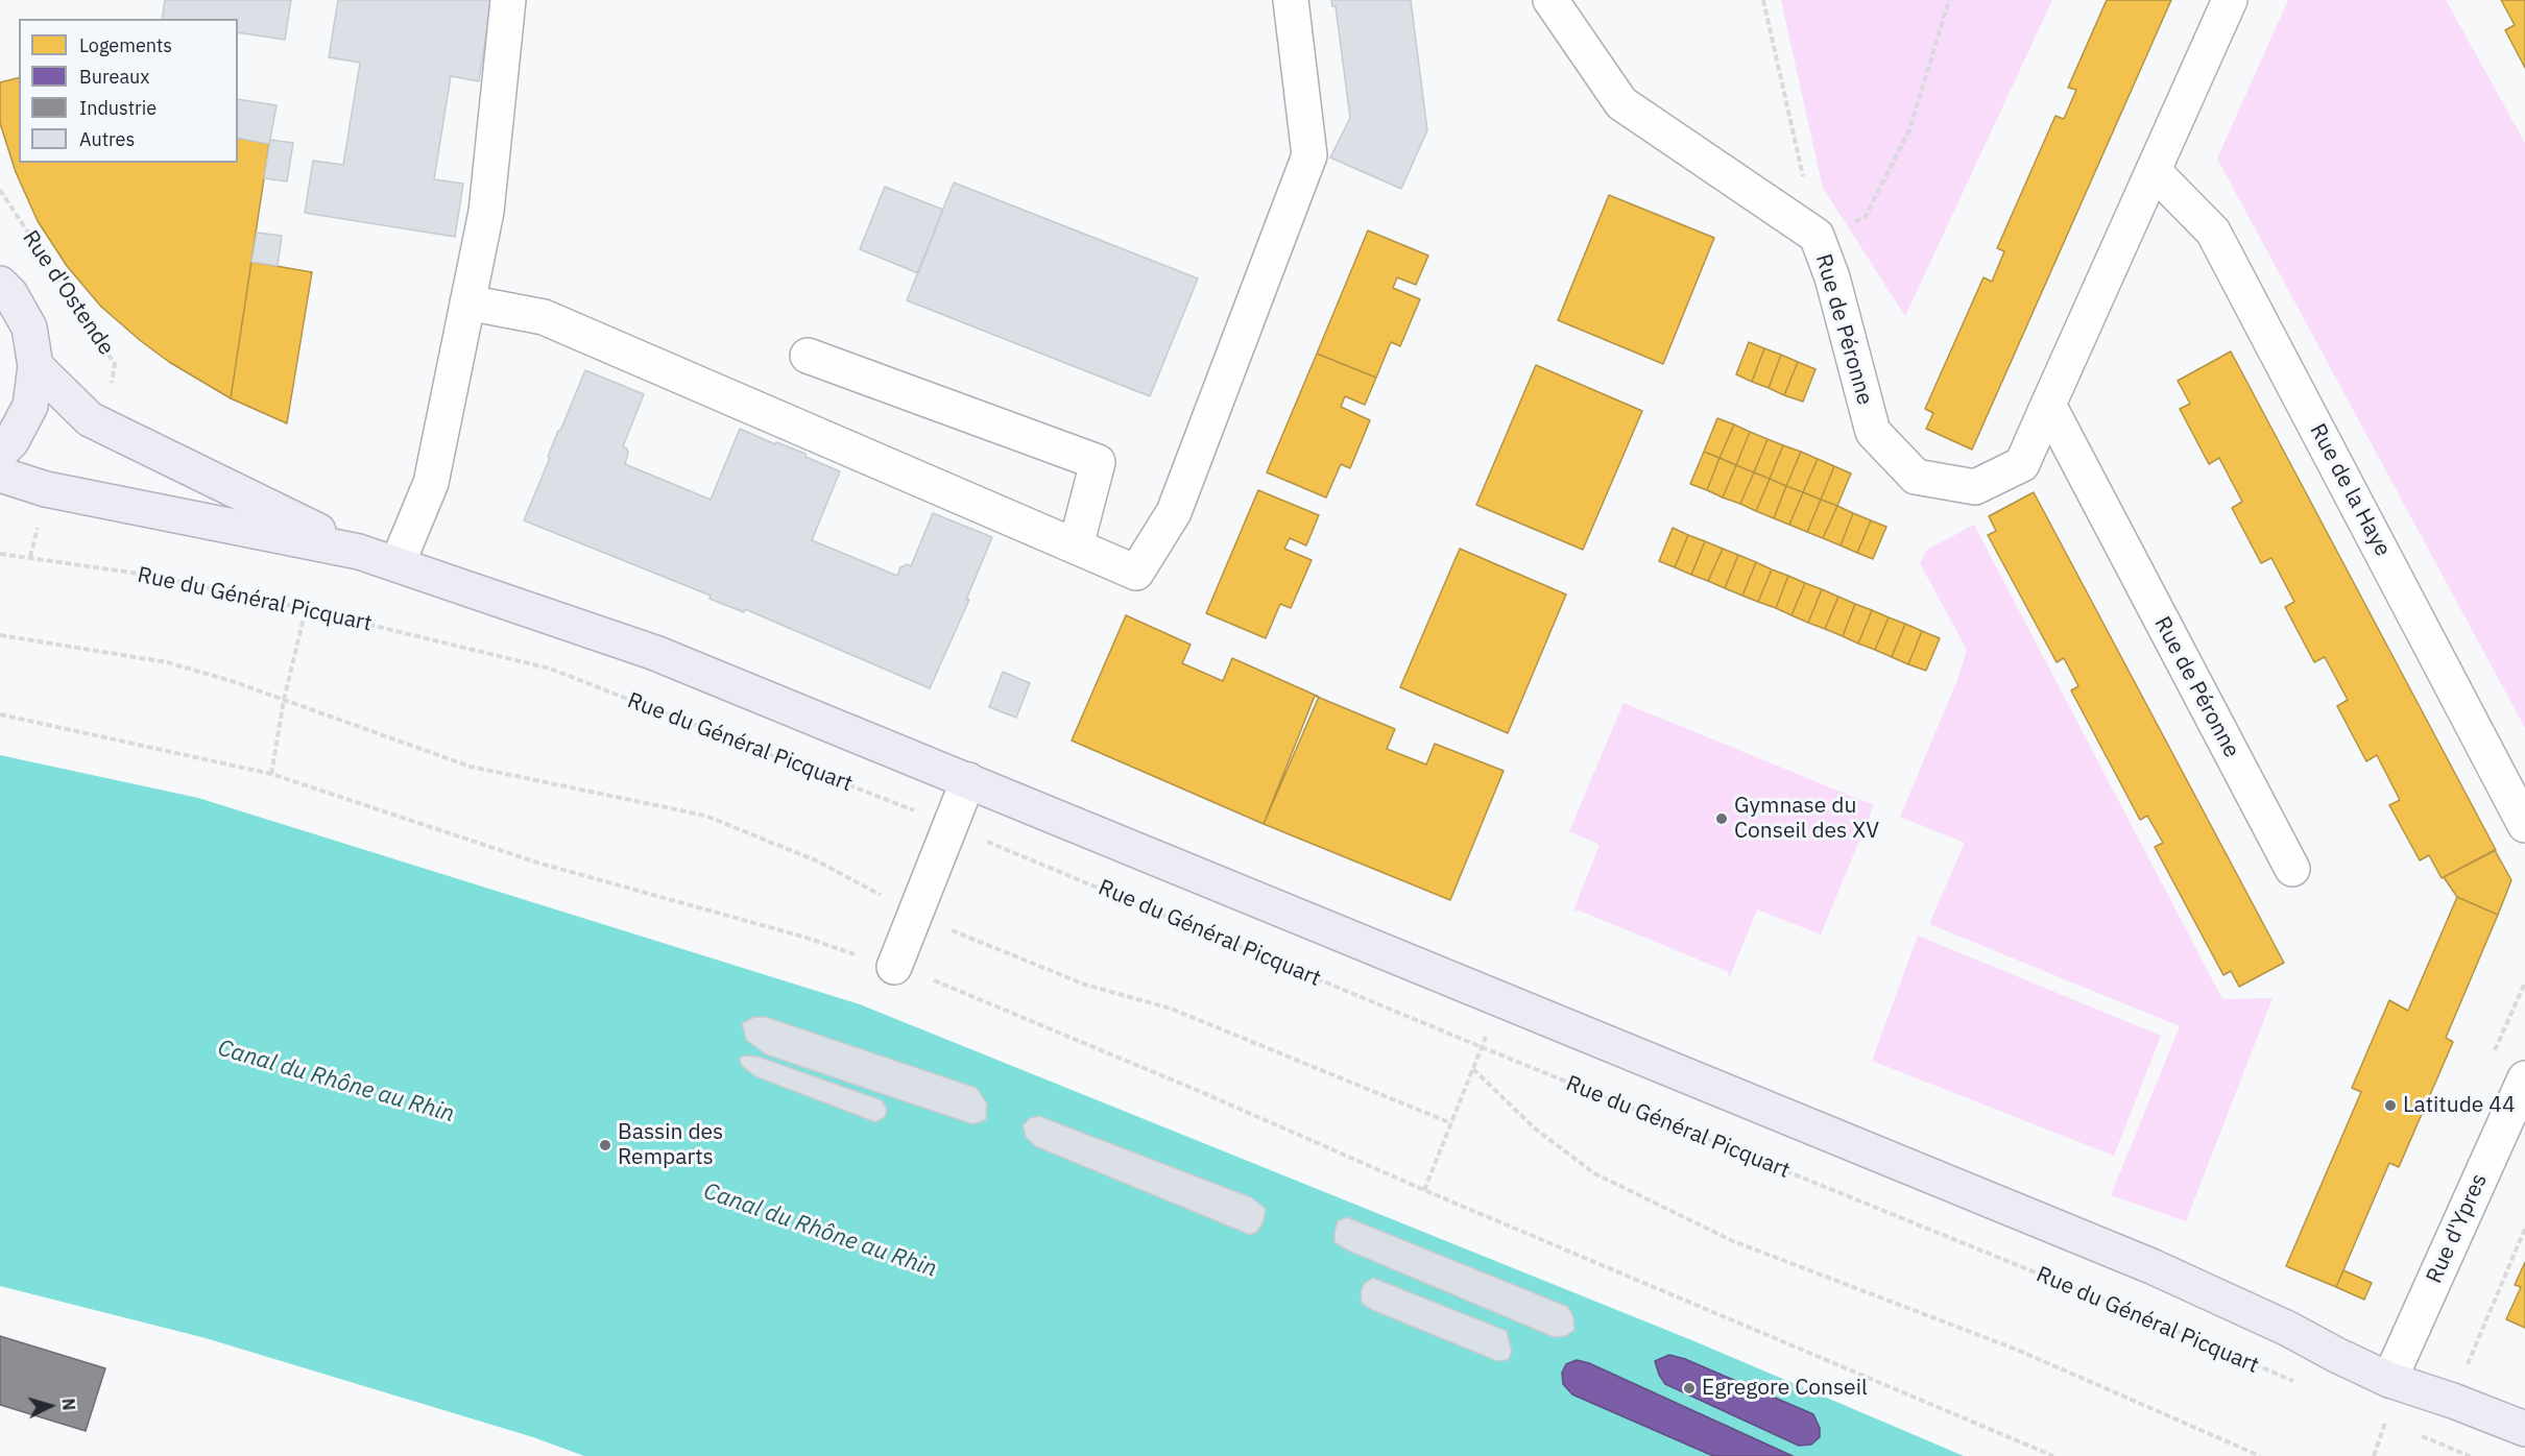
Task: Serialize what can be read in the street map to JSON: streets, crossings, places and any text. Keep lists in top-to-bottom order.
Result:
{
  "streets": {
    "street": ["Rue de Péronne", "Rue de la Haye", "Rue d'Ypres"],
    "path": ["Rue d'Ostende", "Rue du Général Picquart"]
  },
  "crossings": [
    ["Rue de Péronne", "Rue de la Haye"]
  ],
  "water": ["Canal du Rhône au Rhin"],
  "places": [
    "Gymnase du Conseil des XV",
    "Latitude 44",
    "Bassin des Remparts",
    "Egregore Conseil"
  ],
  "legend": [
    "Logements",
    "Bureaux",
    "Industrie",
    "Autres"
  ],
  "north": "right"
}
